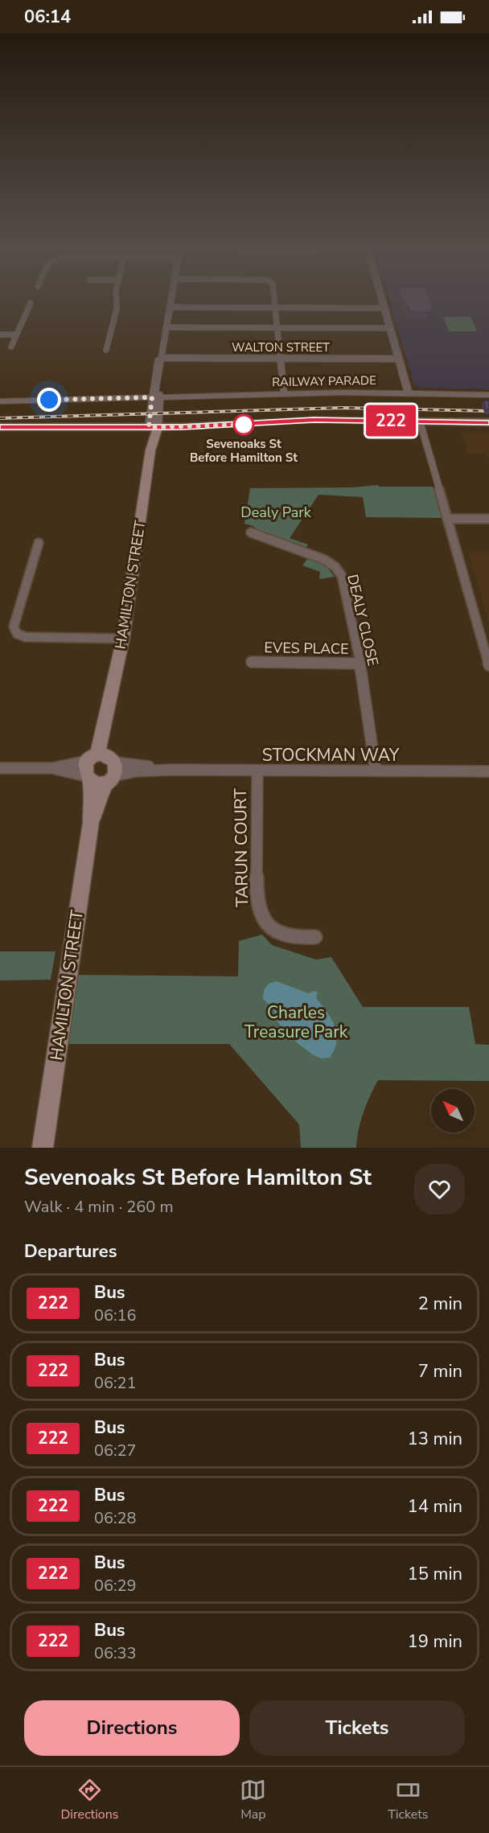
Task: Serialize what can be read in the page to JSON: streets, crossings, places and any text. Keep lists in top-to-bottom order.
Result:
{
  "streets": {
    "main road": ["HAMILTON STREET"],
    "street": [
      "WALTON STREET",
      "RAILWAY PARADE",
      "DEALY CLOSE",
      "EVES PLACE",
      "STOCKMAN WAY",
      "TARUN COURT"
    ]
  },
  "crossings": [
    ["WALTON STREET", "HAMILTON STREET"],
    ["RAILWAY PARADE", "HAMILTON STREET"],
    ["HAMILTON STREET", "STOCKMAN WAY"],
    ["DEALY CLOSE", "EVES PLACE"],
    ["DEALY CLOSE", "STOCKMAN WAY"],
    ["STOCKMAN WAY", "TARUN COURT"]
  ],
  "parks": ["Dealy Park", "Charles Treasure Park"],
  "places": ["Sevenoaks St Before Hamilton St"],
  "lines": ["bus line 222"],
  "north": "top left",
  "page": {
    "status": "06:14",
    "on_map": "222",
    "heading": [
      ["Sevenoaks St Before Hamilton St", "Walk · 4 min · 260 m"],
      "Departures"
    ],
    "list": [
      {
        "mark": "222",
        "name": "Bus",
        "note": "06:16",
        "value": "2 min"
      },
      {
        "mark": "222",
        "name": "Bus",
        "note": "06:21",
        "value": "7 min"
      },
      {
        "mark": "222",
        "name": "Bus",
        "note": "06:27",
        "value": "13 min"
      },
      {
        "mark": "222",
        "name": "Bus",
        "note": "06:28",
        "value": "14 min"
      },
      {
        "mark": "222",
        "name": "Bus",
        "note": "06:29",
        "value": "15 min"
      },
      {
        "mark": "222",
        "name": "Bus",
        "note": "06:33",
        "value": "19 min"
      }
    ],
    "buttons": ["Directions", "Tickets"],
    "tabs": ["Directions", "Map", "Tickets"]
  }
}
